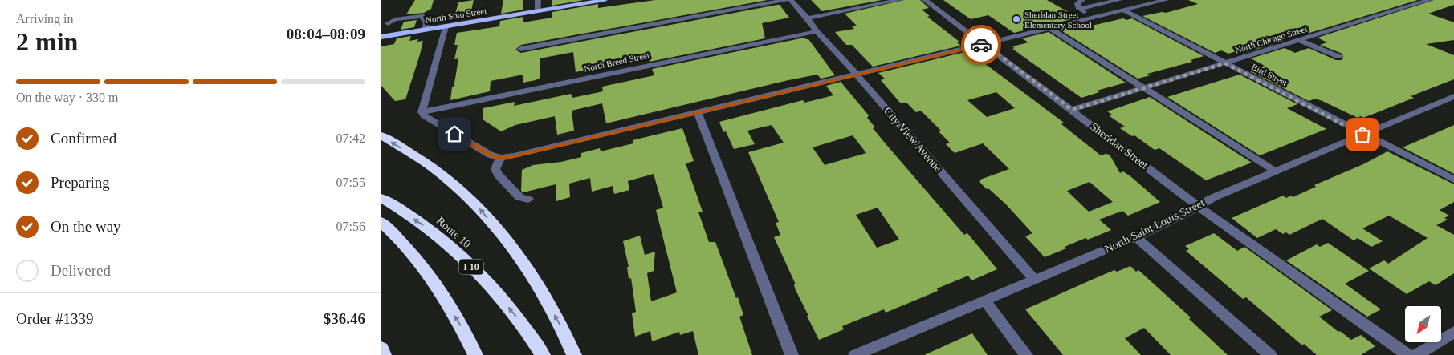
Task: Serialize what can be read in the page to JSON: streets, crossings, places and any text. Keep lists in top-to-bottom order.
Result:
{
  "streets": {
    "highway": ["Route 10", "I 10"],
    "main road": ["North Soto Street"],
    "street": [
      "North Chicago Street",
      "North Breed Street",
      "Bird Street",
      "City View Avenue",
      "Sheridan Street",
      "North Saint Louis Street"
    ]
  },
  "crossings": [
    ["North Chicago Street", "Bird Street"],
    ["North Chicago Street", "Sheridan Street"],
    ["North Breed Street", "City View Avenue"],
    ["Bird Street", "North Saint Louis Street"],
    ["City View Avenue", "North Saint Louis Street"],
    ["Sheridan Street", "North Saint Louis Street"]
  ],
  "places": ["Sheridan Street Elementary School"],
  "north": "bottom left",
  "page": {
    "heading": ["2 min", "Arriving in", "08:04–08:09"],
    "panel": ["Order #1339", "$36.46"],
    "bar": "On the way · 330 m",
    "list": [
      ["Confirmed", "07:42"],
      ["Preparing", "07:55"],
      ["On the way", "07:56"],
      "Delivered"
    ]
  }
}
